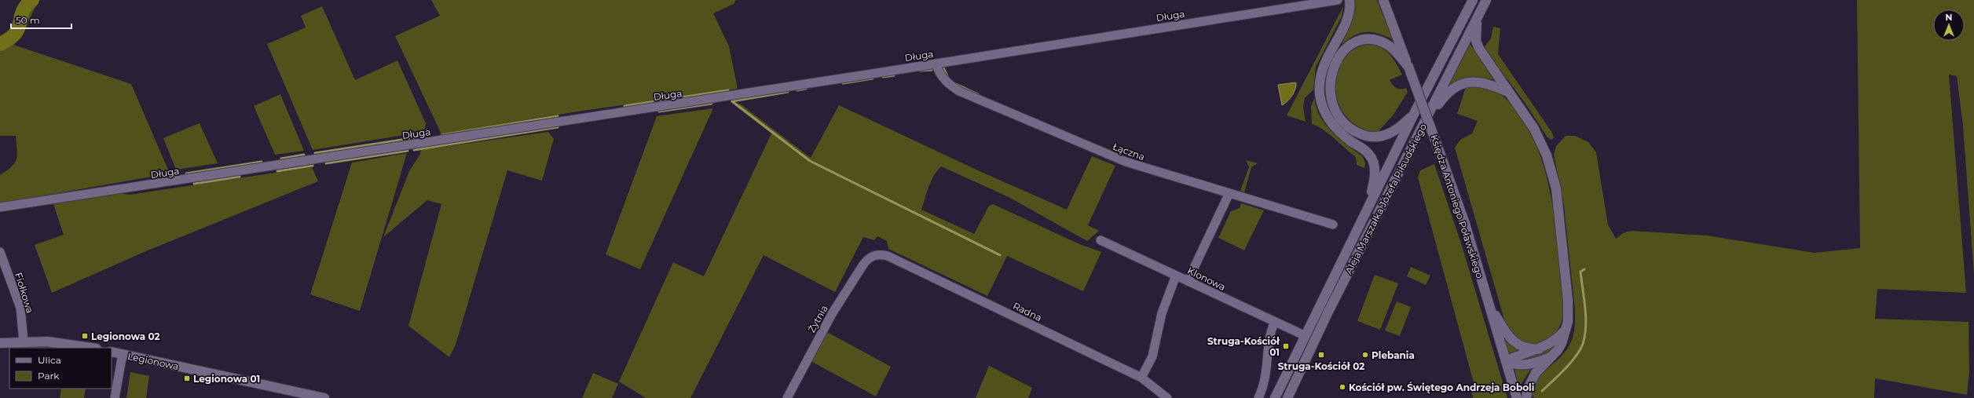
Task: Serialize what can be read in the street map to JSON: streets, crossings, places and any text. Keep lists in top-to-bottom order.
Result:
{
  "streets": {
    "main road": ["Aleja Marszałka Józefa Piłsudskiego", "Księdza Antoniego Poławskiego", "Legionowa"],
    "street": [
      "Długa",
      "Łączna",
      "Klonowa",
      "Fiołkowa",
      "Radna",
      "Żytnia"
    ]
  },
  "crossings": [
    ["Długa", "Łączna"],
    ["Aleja Marszałka Józefa Piłsudskiego", "Klonowa"],
    ["Radna", "Żytnia"]
  ],
  "places": {
    "transit": [
      "Legionowa 02",
      "Struga-Kościół 01",
      "Struga-Kościół 02",
      "Legionowa 01"
    ],
    "other": ["Plebania", "Kościół pw. Świętego Andrzeja Boboli"]
  },
  "legend": ["Ulica", "Park"],
  "scale_bar": "50 m",
  "north": "top"
}
